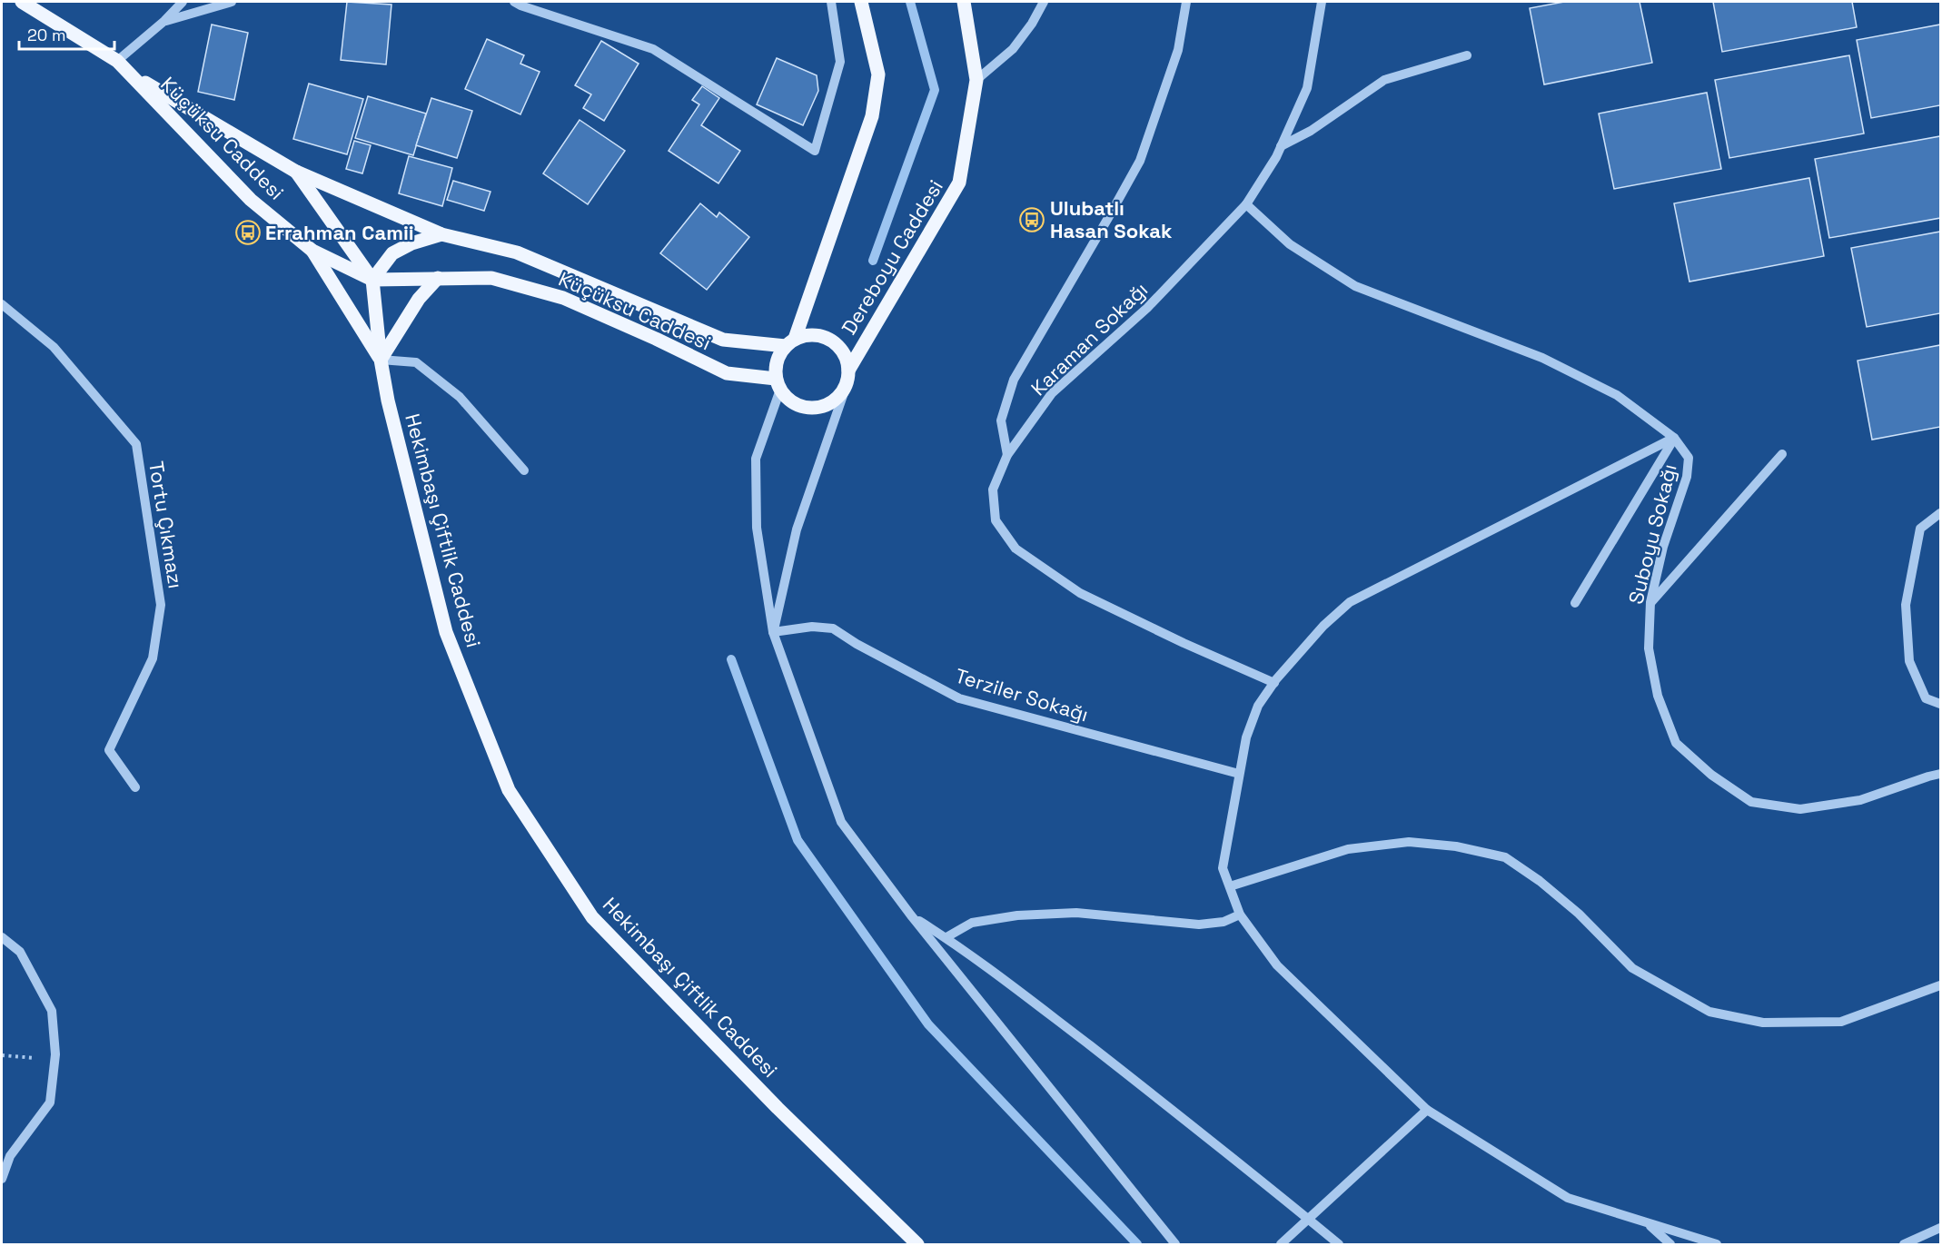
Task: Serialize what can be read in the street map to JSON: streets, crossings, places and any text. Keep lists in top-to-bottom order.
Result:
{
  "streets": {
    "main road": ["Küçüksu Caddesi", "Dereboyu Caddesi", "Hekimbaşı Çiftlik Caddesi"],
    "street": [
      "Karaman Sokağı",
      "Tortu Çıkmazı",
      "Suboyu Sokağı",
      "Terziler Sokağı"
    ]
  },
  "crossings": [
    ["Küçüksu Caddesi", "Dereboyu Caddesi"],
    ["Küçüksu Caddesi", "Hekimbaşı Çiftlik Caddesi"],
    ["Karaman Sokağı", "Suboyu Sokağı"]
  ],
  "places": {
    "bus stop": ["Ulubatlı Hasan Sokak", "Errahman Camii"]
  },
  "scale_bar": "20 m"
}
